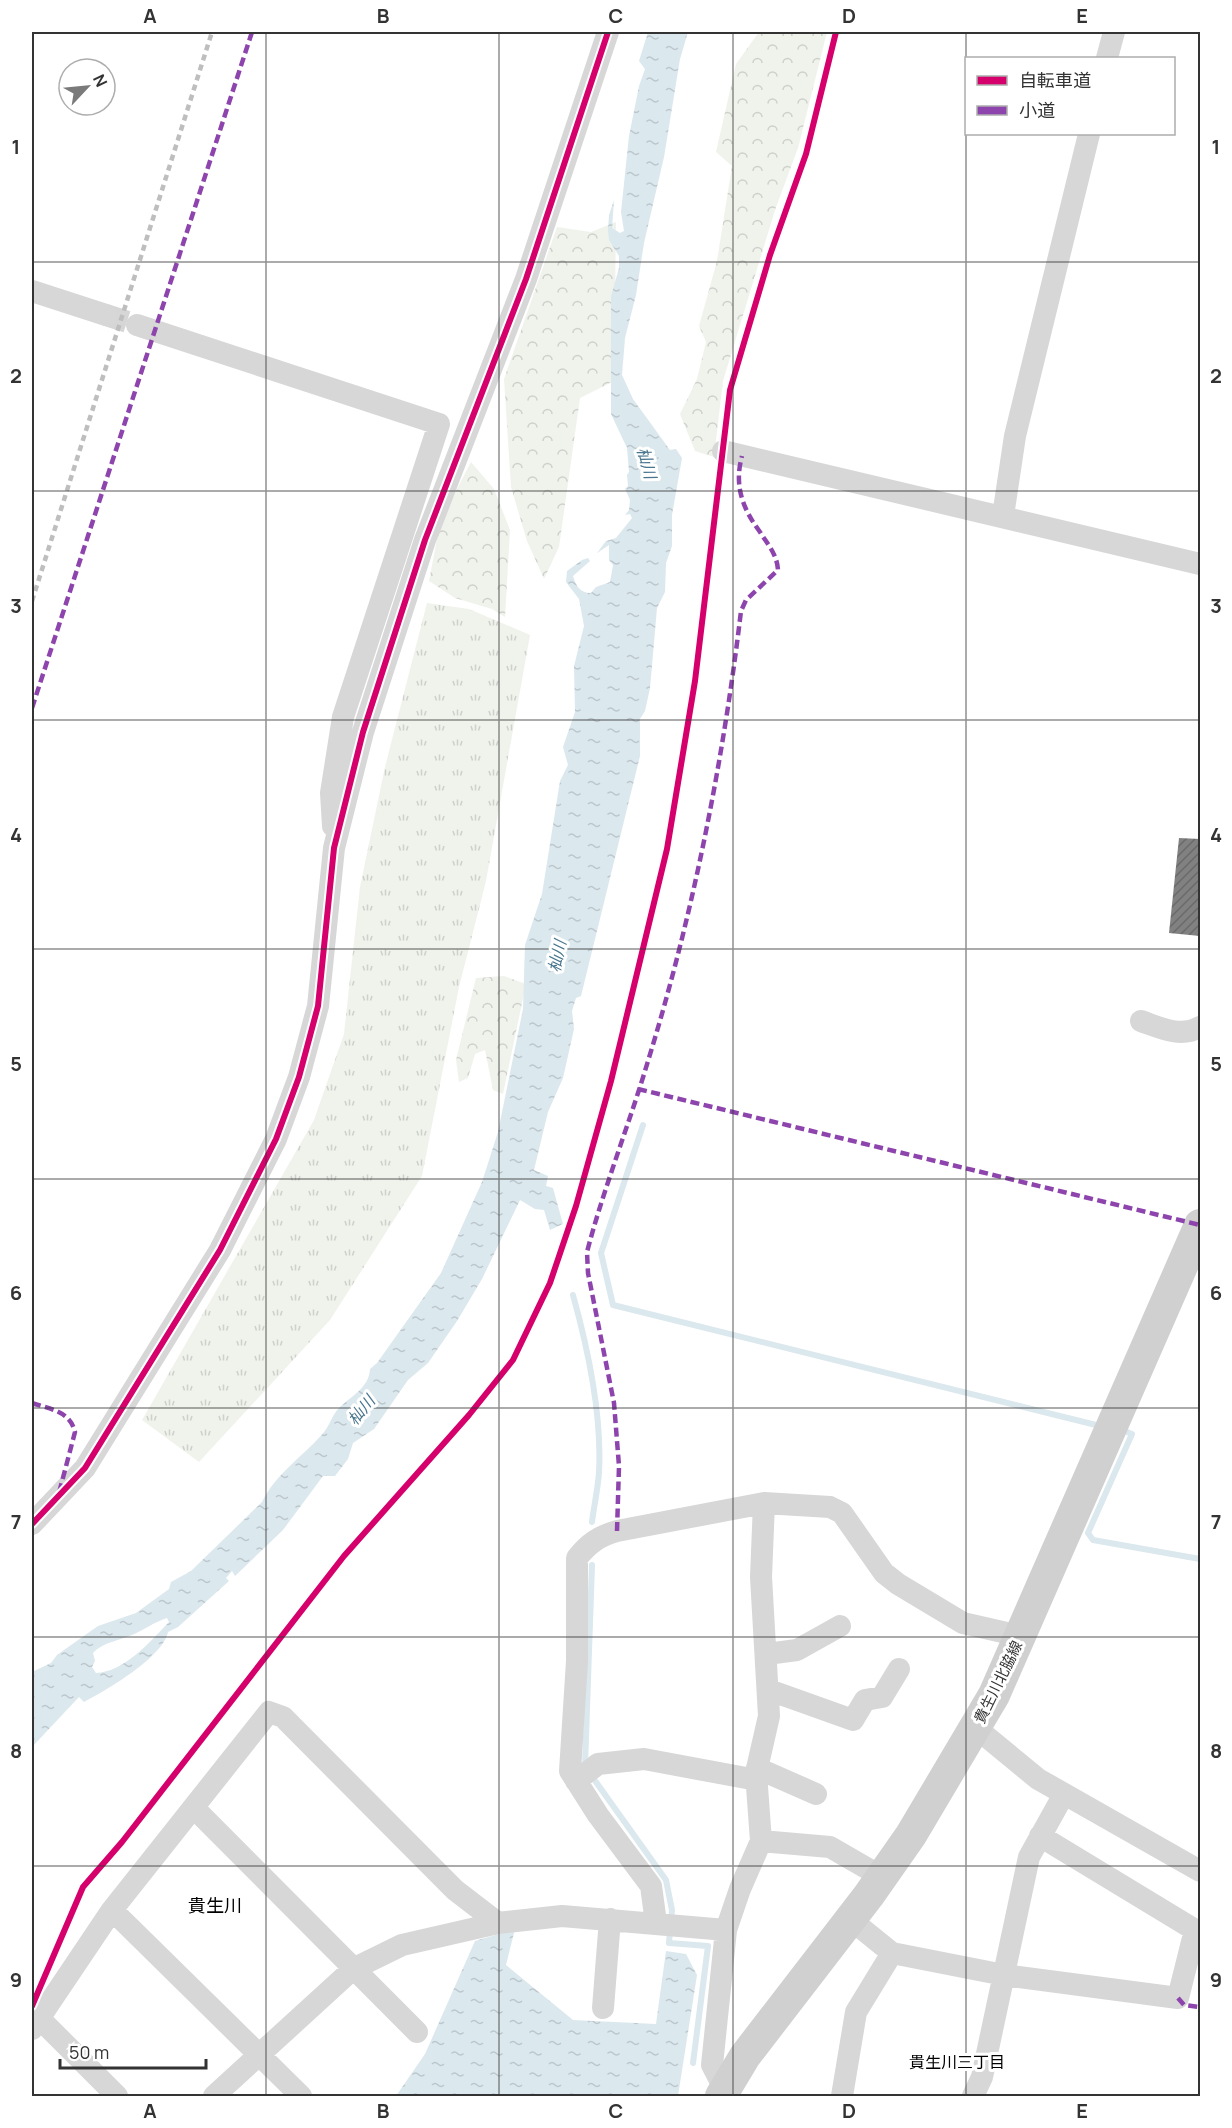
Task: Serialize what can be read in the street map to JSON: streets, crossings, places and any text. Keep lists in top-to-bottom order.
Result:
{
  "streets": {
    "main road": ["貴生川北脇線"]
  },
  "districts": ["貴生川", "貴生川三丁目"],
  "water": ["杣川"],
  "legend": ["自転車道", "小道"],
  "scale_bar": "50 m",
  "north": "top right",
  "grid": {
    "columns": [
      "A",
      "B",
      "C",
      "D",
      "E"
    ],
    "rows": [
      "1",
      "2",
      "3",
      "4",
      "5",
      "6",
      "7",
      "8",
      "9"
    ]
  }
}
